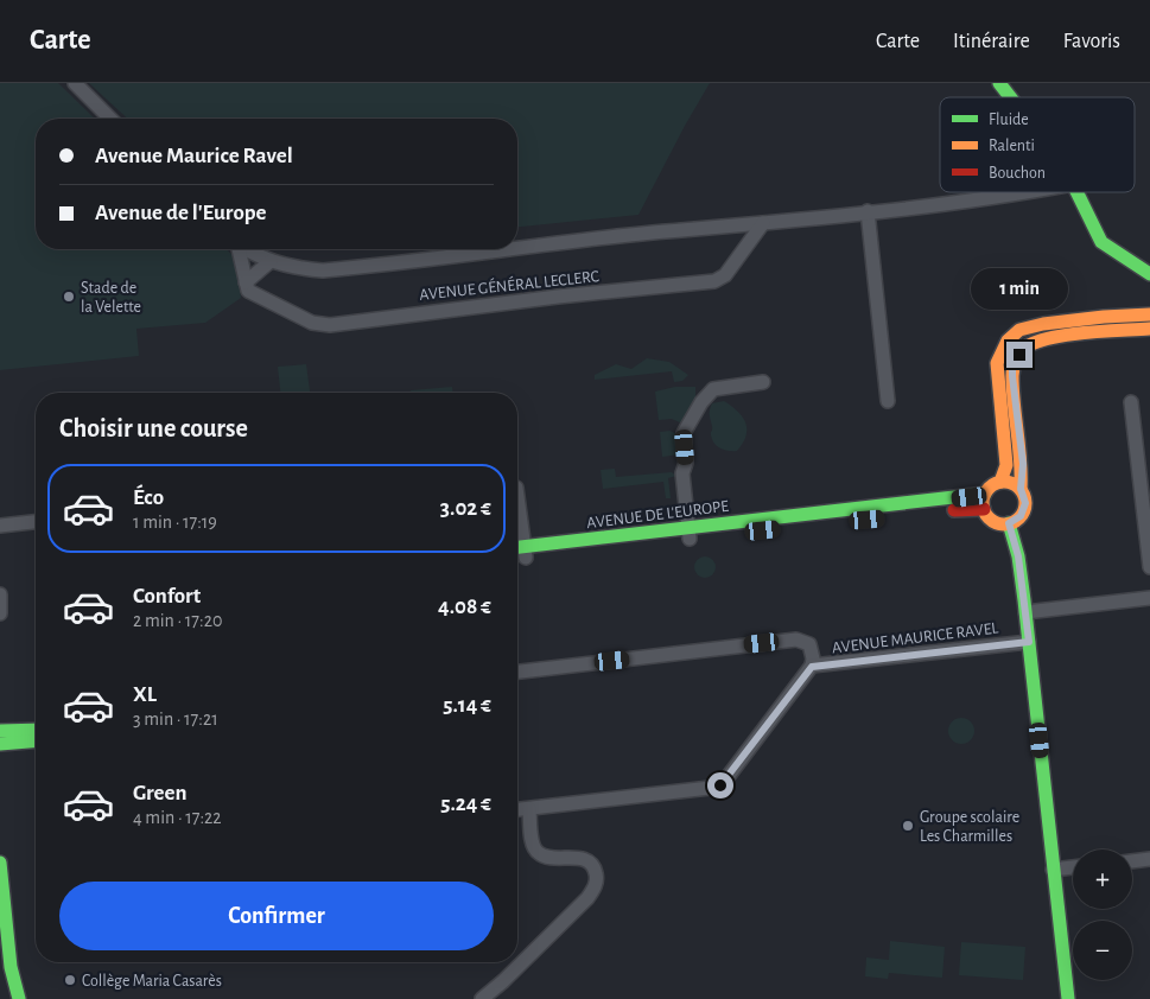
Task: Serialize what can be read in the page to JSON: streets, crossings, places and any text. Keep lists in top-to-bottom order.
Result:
{
  "streets": {
    "street": ["AVENUE GÉNÉRAL LECLERC", "AVENUE DE L'EUROPE", "AVENUE MAURICE RAVEL"]
  },
  "places": ["Stade de la Velette", "Groupe scolaire Les Charmilles", "Collège Maria Casarès"],
  "legend": ["Fluide", "Ralenti", "Bouchon"],
  "page": {
    "header": "Carte",
    "nav": ["Carte", "Itinéraire", "Favoris"],
    "banner": ["Avenue Maurice Ravel", "Avenue de l'Europe"],
    "bubble": "1 min",
    "heading": "Choisir une course",
    "list": [
      {
        "name": "Éco",
        "note": "1 min · 17:19",
        "value": "3.02 €"
      },
      {
        "name": "Confort",
        "note": "2 min · 17:20",
        "value": "4.08 €"
      },
      {
        "name": "XL",
        "note": "3 min · 17:21",
        "value": "5.14 €"
      },
      {
        "name": "Green",
        "note": "4 min · 17:22",
        "value": "5.24 €"
      }
    ],
    "map_buttons": ["+", "−"],
    "buttons": "Confirmer"
  }
}
